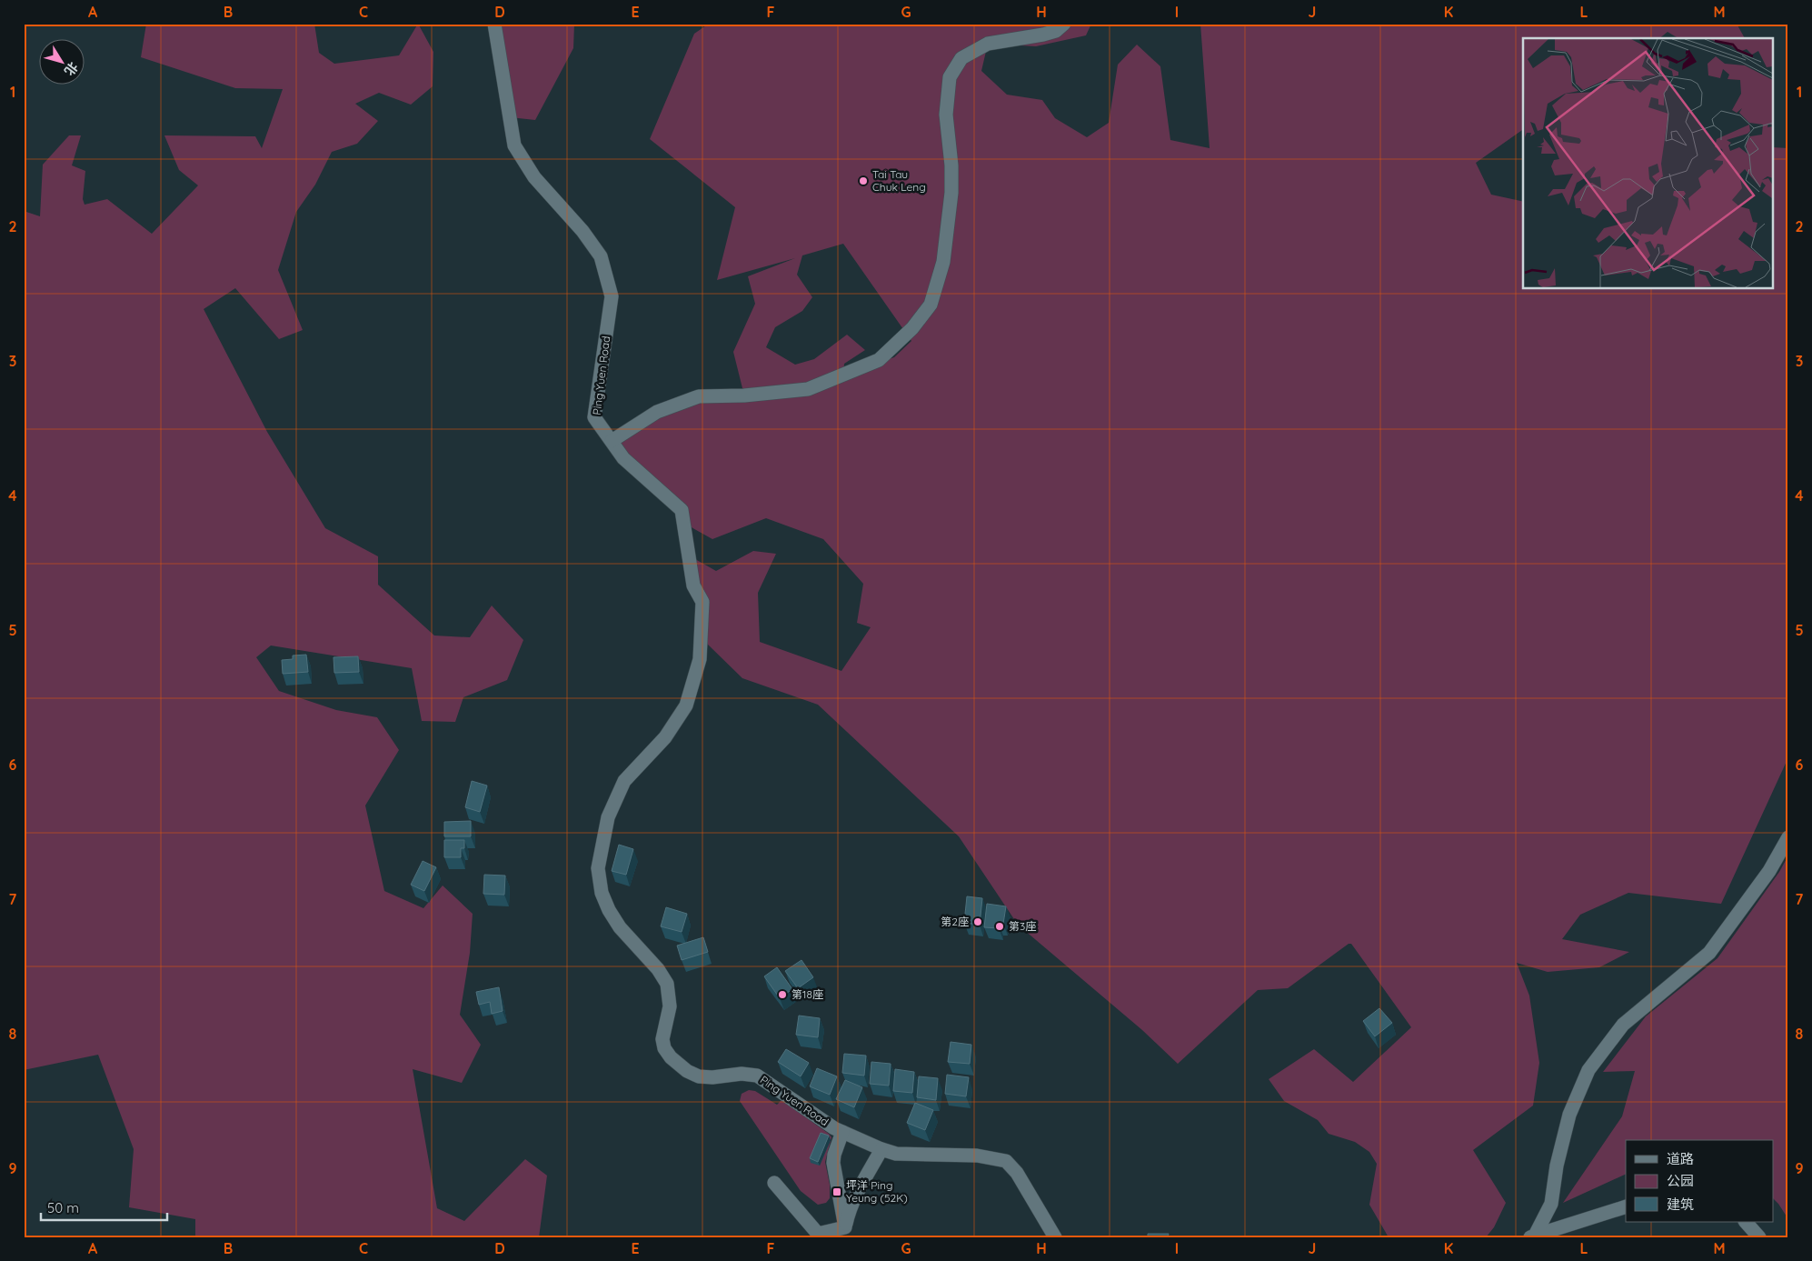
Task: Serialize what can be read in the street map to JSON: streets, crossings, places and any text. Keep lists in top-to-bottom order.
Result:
{
  "streets": {
    "street": ["Ping Yuen Road"]
  },
  "places": {
    "other": [
      "Tai Tau Chuk Leng",
      "第2座",
      "第3座",
      "第18座"
    ],
    "transit": ["坪洋 Ping Yeung (52K)"]
  },
  "legend": ["道路", "公园", "建筑"],
  "scale_bar": "50 m",
  "north": "bottom right",
  "grid": {
    "columns": [
      "A",
      "B",
      "C",
      "D",
      "E",
      "F",
      "G",
      "H",
      "I",
      "J",
      "K",
      "L",
      "M"
    ],
    "rows": [
      "1",
      "2",
      "3",
      "4",
      "5",
      "6",
      "7",
      "8",
      "9"
    ]
  }
}
